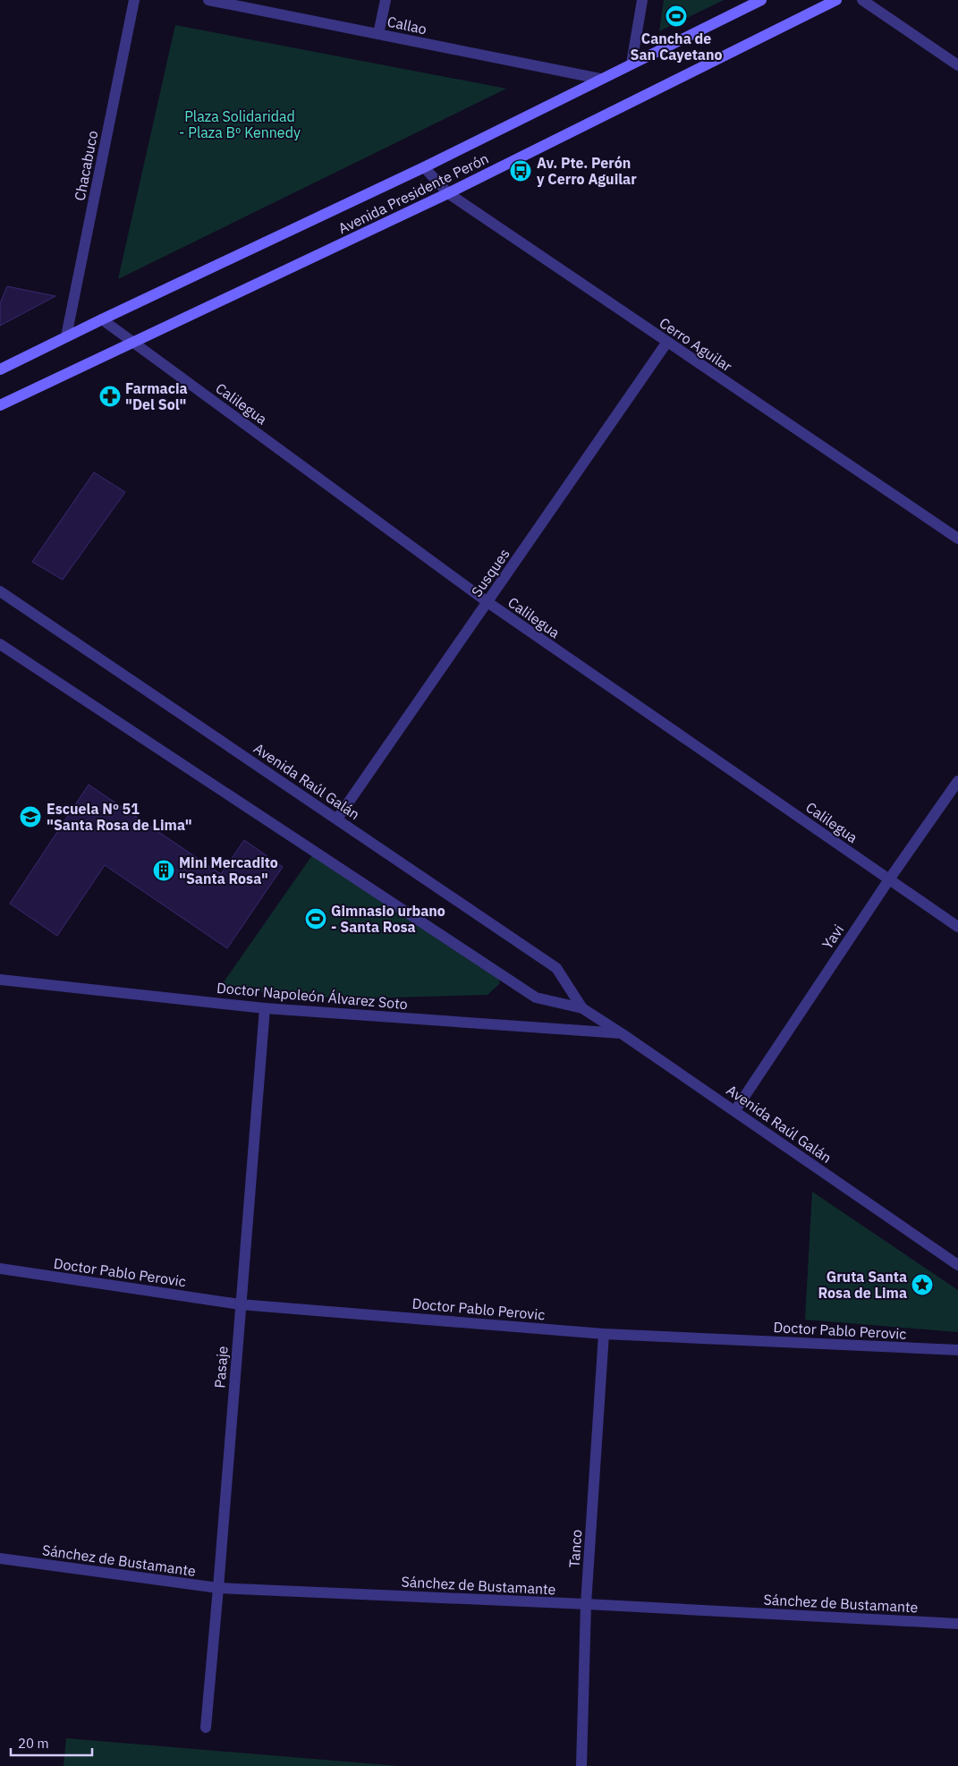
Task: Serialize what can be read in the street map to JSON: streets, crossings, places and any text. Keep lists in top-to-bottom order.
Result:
{
  "streets": {
    "main road": ["Avenida Presidente Perón"],
    "street": [
      "Callao",
      "Chacabuco",
      "Cerro Aguilar",
      "Calilegua",
      "Susques",
      "Avenida Raúl Galán",
      "Yavi",
      "Doctor Napoleón Álvarez Soto",
      "Doctor Pablo Perovic",
      "Pasaje",
      "Tanco",
      "Sánchez de Bustamante"
    ]
  },
  "crossings": [
    ["Callao", "Avenida Presidente Perón"],
    ["Chacabuco", "Avenida Presidente Perón"],
    ["Avenida Presidente Perón", "Cerro Aguilar"],
    ["Avenida Presidente Perón", "Calilegua"],
    ["Cerro Aguilar", "Susques"],
    ["Calilegua", "Susques"],
    ["Calilegua", "Yavi"],
    ["Susques", "Avenida Raúl Galán"],
    ["Avenida Raúl Galán", "Yavi"],
    ["Avenida Raúl Galán", "Doctor Napoleón Álvarez Soto"],
    ["Doctor Napoleón Álvarez Soto", "Pasaje"],
    ["Doctor Pablo Perovic", "Pasaje"],
    ["Doctor Pablo Perovic", "Tanco"],
    ["Pasaje", "Sánchez de Bustamante"],
    ["Tanco", "Sánchez de Bustamante"]
  ],
  "parks": ["Plaza Solidaridad - Plaza Bº Kennedy"],
  "places": {
    "sports": ["Cancha de San Cayetano", "Gimnasio urbano - Santa Rosa"],
    "bus stop": ["Av. Pte. Perón y Cerro Aguilar"],
    "pharmacy": ["Farmacia \"Del Sol\""],
    "school or university": ["Escuela Nº 51 \"Santa Rosa de Lima\""],
    "building": ["Mini Mercadito \"Santa Rosa\""],
    "place": ["Gruta Santa Rosa de Lima"]
  },
  "scale_bar": "20 m"
}
